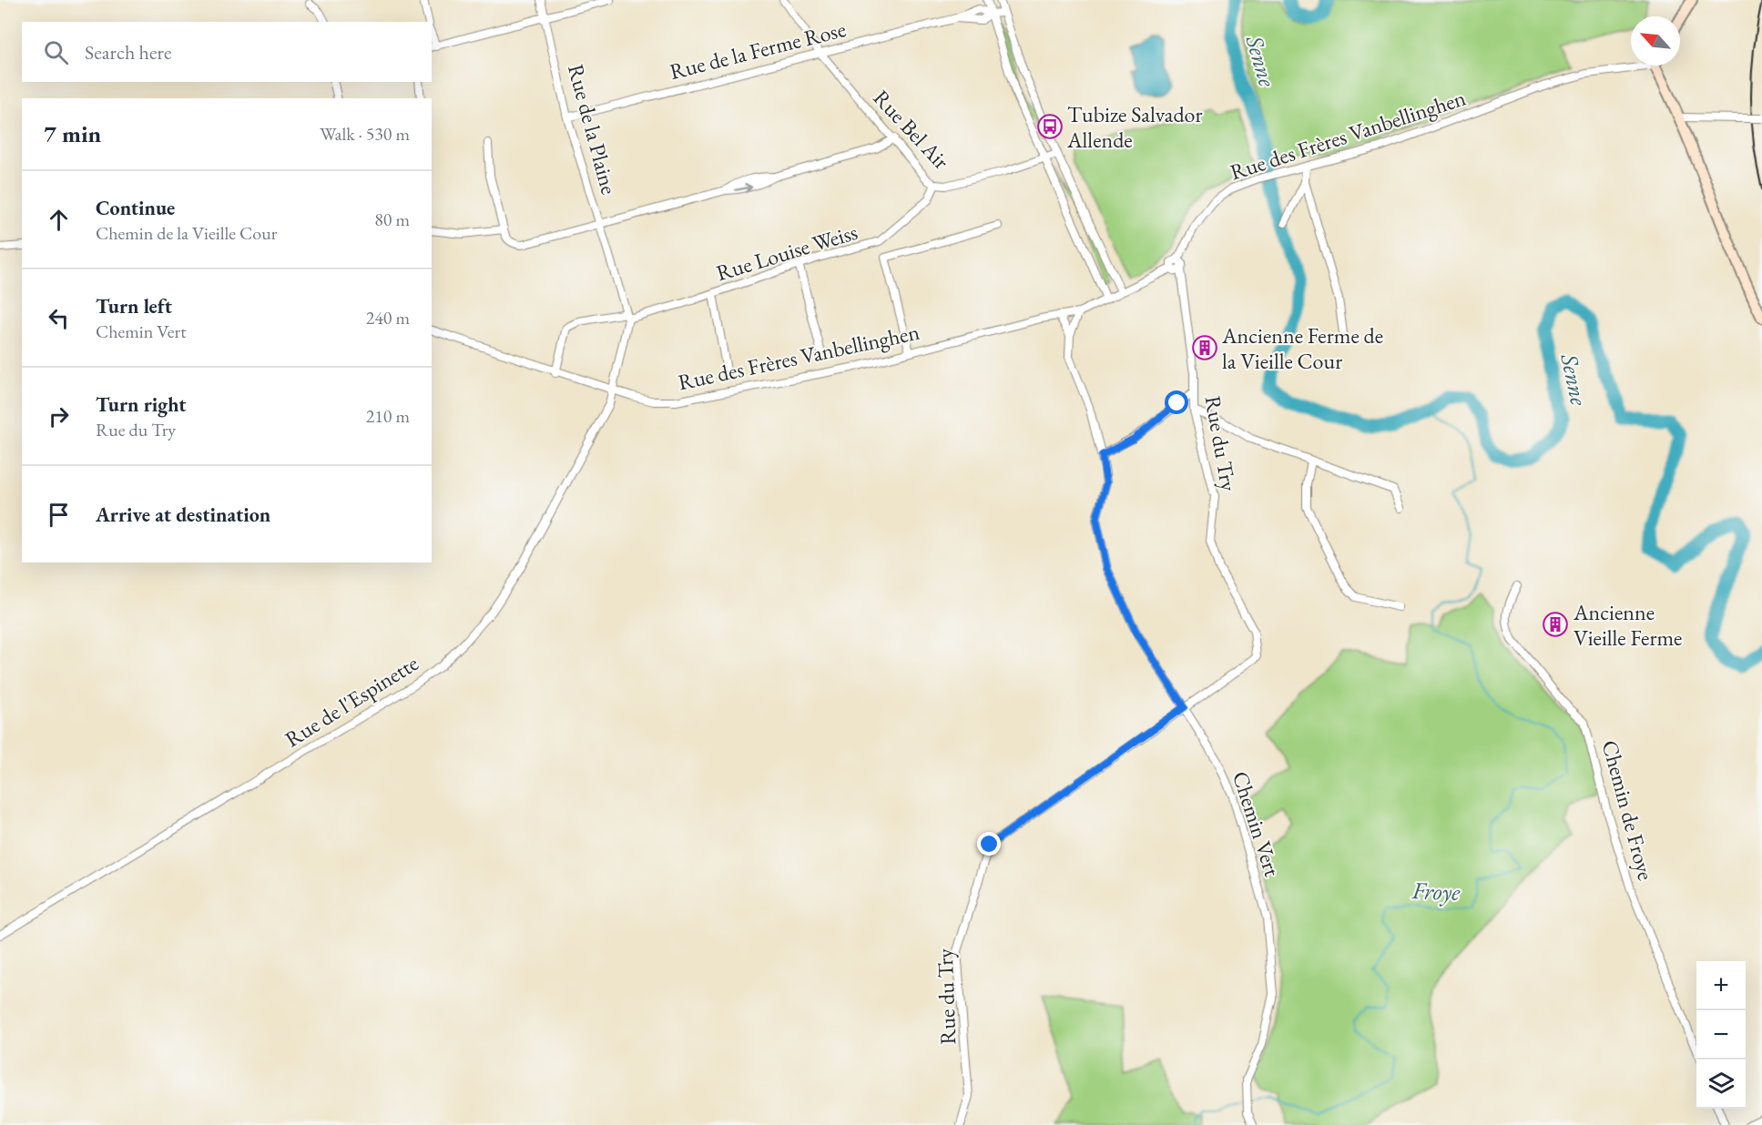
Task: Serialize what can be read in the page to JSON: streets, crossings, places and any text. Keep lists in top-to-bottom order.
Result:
{
  "streets": {
    "street": [
      "Rue de la Ferme Rose",
      "Rue de la Plaine",
      "Rue Bel Air",
      "Rue des Frères Vanbellinghen",
      "Rue Louise Weiss",
      "Rue du Try",
      "Rue de l'Espinette",
      "Chemin de Froye",
      "Chemin Vert"
    ]
  },
  "crossings": [
    ["Rue de la Ferme Rose", "Rue de la Plaine"],
    ["Rue de la Ferme Rose", "Rue Bel Air"],
    ["Rue de la Plaine", "Rue Louise Weiss"],
    ["Rue de la Plaine", "Rue de l'Espinette"],
    ["Rue Bel Air", "Rue Louise Weiss"],
    ["Rue des Frères Vanbellinghen", "Rue Louise Weiss"],
    ["Rue des Frères Vanbellinghen", "Rue du Try"],
    ["Rue des Frères Vanbellinghen", "Rue de l'Espinette"],
    ["Rue des Frères Vanbellinghen", "Chemin Vert"],
    ["Rue Louise Weiss", "Rue de l'Espinette"],
    ["Rue du Try", "Chemin Vert"]
  ],
  "water": ["Senne", "Froye"],
  "places": {
    "bus stop": ["Tubize Salvador Allende"],
    "building": ["Ancienne Ferme de la Vieille Cour", "Ancienne Vieille Ferme"]
  },
  "north": "top left",
  "page": {
    "search": "Search here",
    "heading": ["7 min", "Walk · 530 m"],
    "list": [
      ["Continue", "Chemin de la Vieille Cour", "80 m"],
      ["Turn left", "Chemin Vert", "240 m"],
      ["Turn right", "Rue du Try", "210 m"],
      "Arrive at destination"
    ],
    "map_buttons": ["+", "−"]
  }
}
